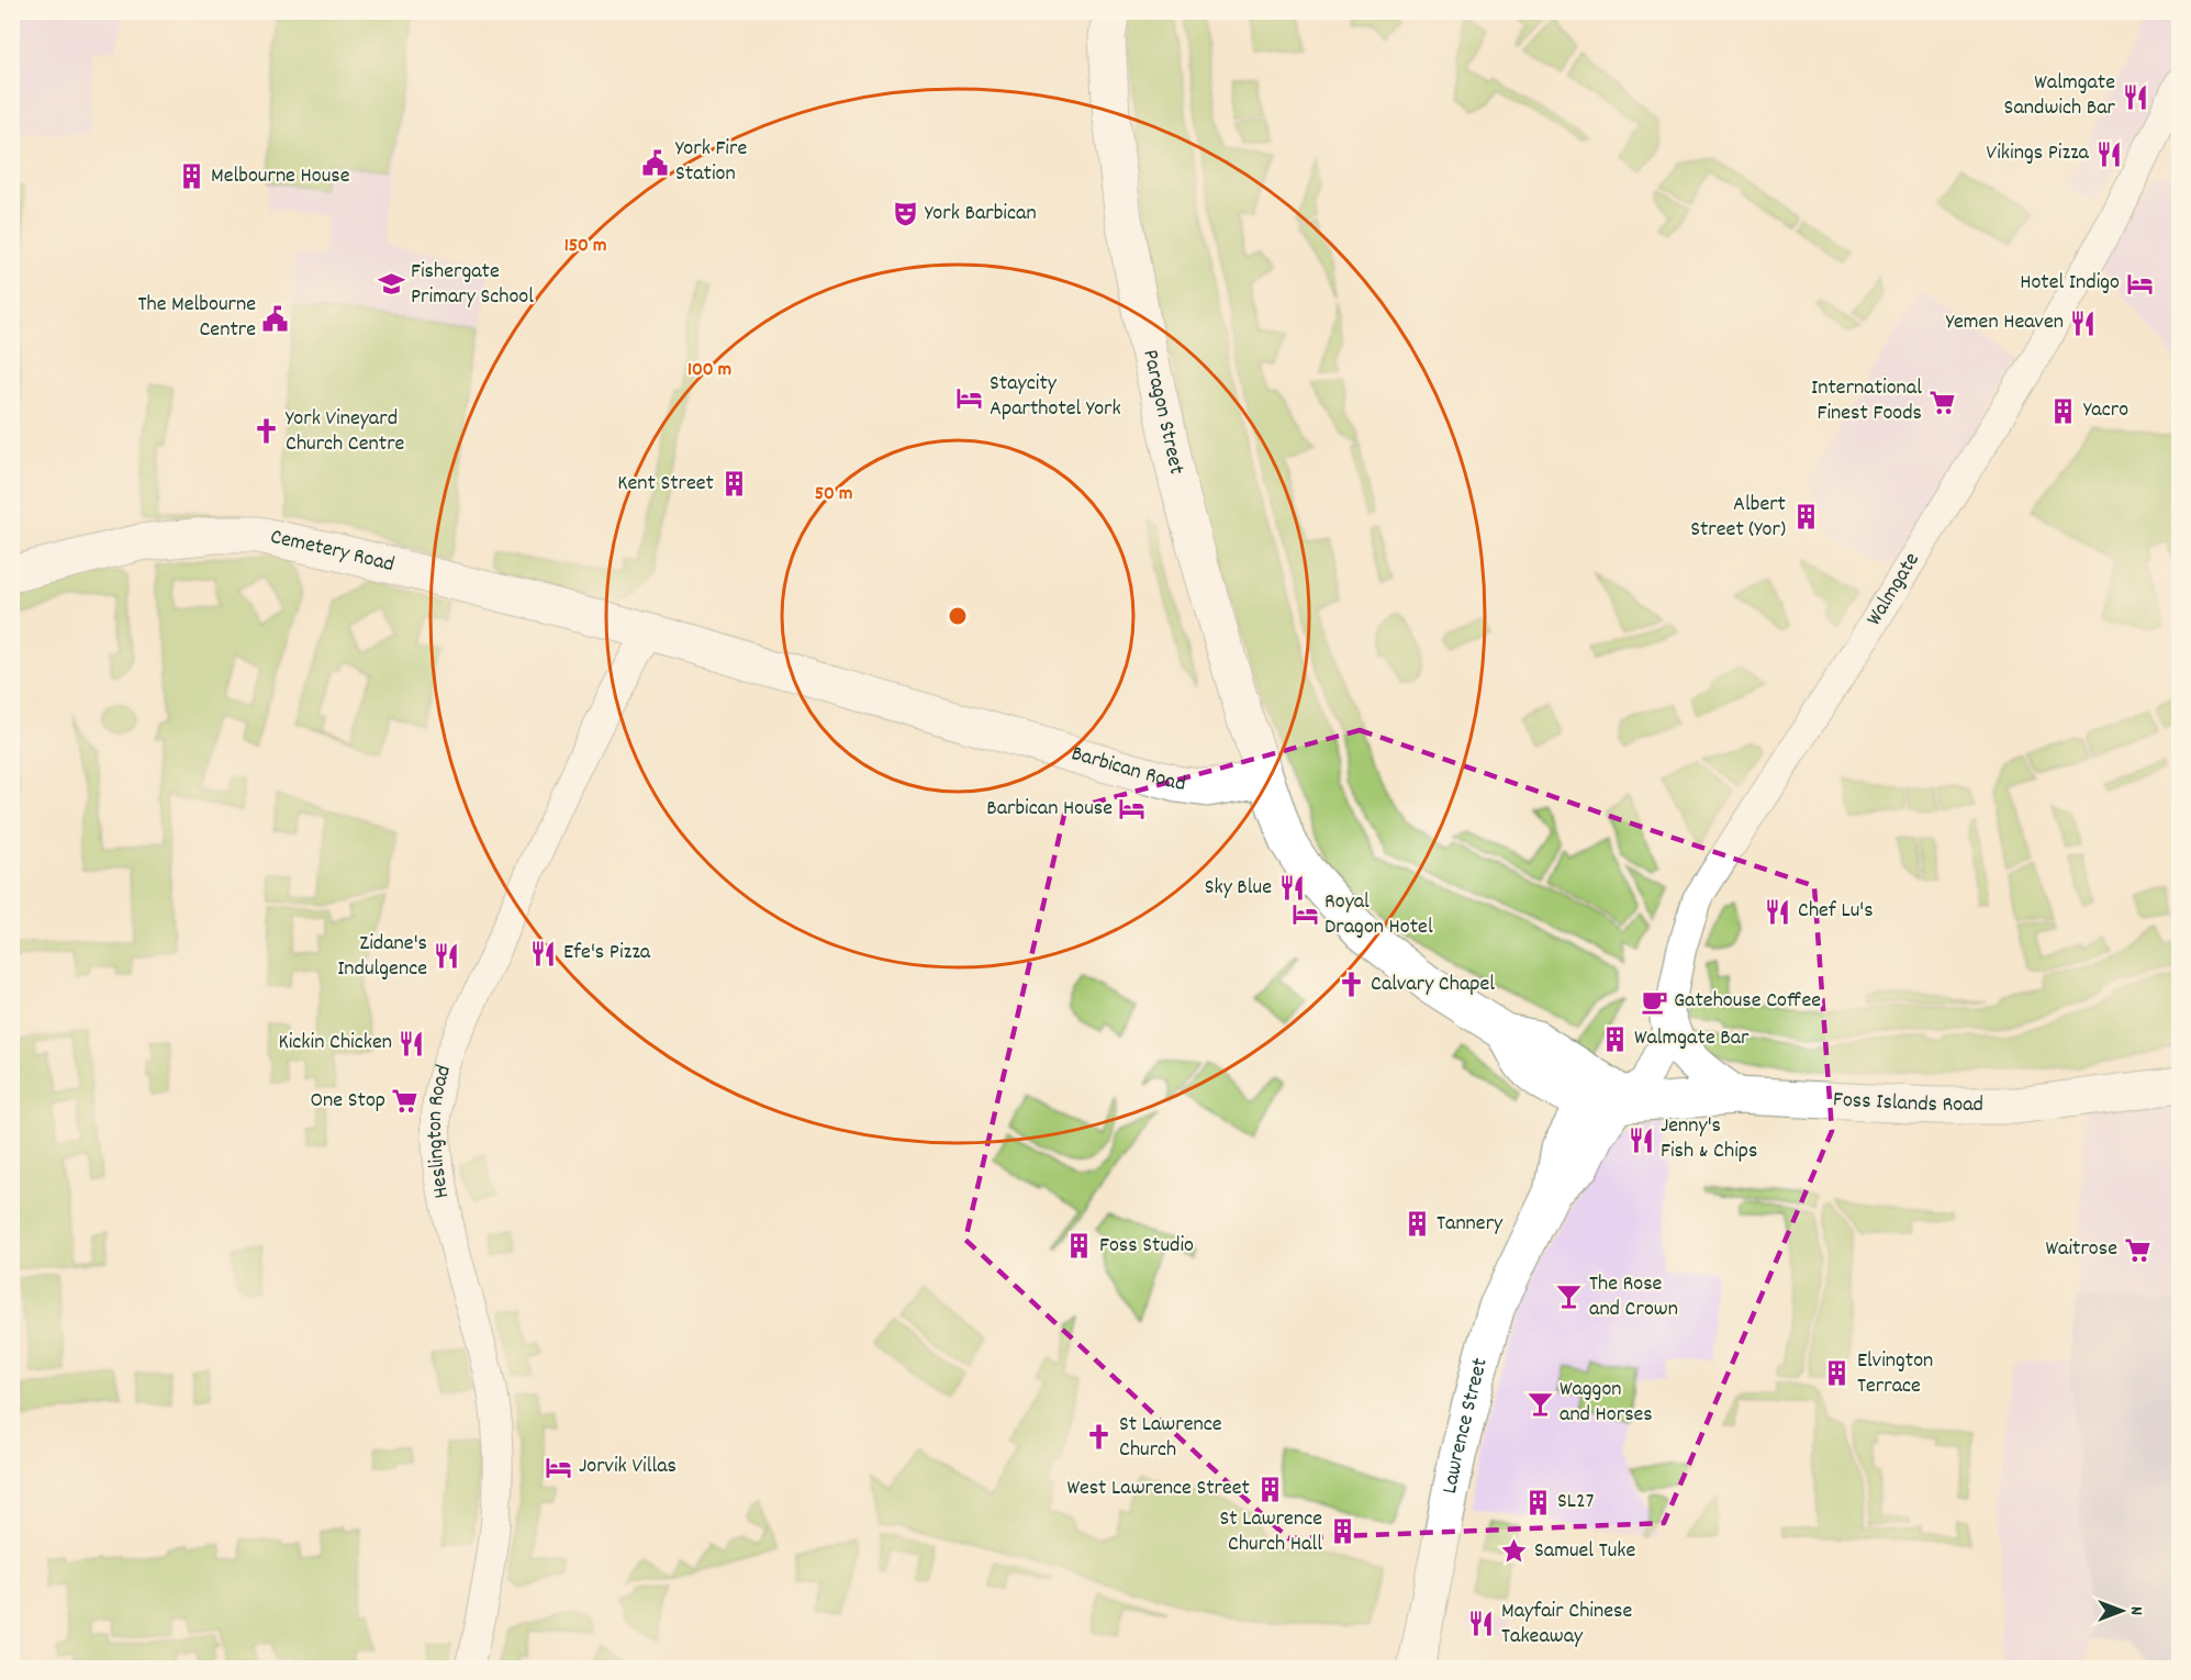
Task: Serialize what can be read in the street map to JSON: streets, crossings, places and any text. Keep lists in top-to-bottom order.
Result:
{
  "streets": {
    "main road": [
      "Paragon Street",
      "Cemetery Road",
      "Barbican Road",
      "Foss Islands Road",
      "Lawrence Street"
    ],
    "street": ["Walmgate", "Heslington Road"]
  },
  "crossings": [
    ["Paragon Street", "Barbican Road"],
    ["Cemetery Road", "Barbican Road"],
    ["Cemetery Road", "Heslington Road"],
    ["Walmgate", "Foss Islands Road"],
    ["Walmgate", "Lawrence Street"],
    ["Barbican Road", "Heslington Road"],
    ["Foss Islands Road", "Lawrence Street"]
  ],
  "places": {
    "restaurant": [
      "Walmgate Sandwich Bar",
      "Vikings Pizza",
      "Yemen Heaven",
      "Sky Blue",
      "Chef Lu's",
      "Efe's Pizza",
      "Zidane's Indulgence",
      "Kickin Chicken",
      "Jenny's Fish & Chips",
      "Mayfair Chinese Takeaway"
    ],
    "public building": ["York Fire Station", "The Melbourne Centre"],
    "building": [
      "Melbourne House",
      "Yacro",
      "Kent Street",
      "Albert Street (Yor)",
      "Walmgate Bar",
      "Tannery",
      "Foss Studio",
      "Elvington Terrace",
      "West Lawrence Street",
      "SL27",
      "St Lawrence Church Hall"
    ],
    "theatre": ["York Barbican"],
    "hotel": [
      "Hotel Indigo",
      "Staycity Aparthotel York",
      "Barbican House",
      "Royal Dragon Hotel",
      "Jorvik Villas"
    ],
    "school or university": ["Fishergate Primary School"],
    "supermarket": ["International Finest Foods", "One Stop", "Waitrose"],
    "church": ["York Vineyard Church Centre", "Calvary Chapel", "St Lawrence Church"],
    "cafe": ["Gatehouse Coffee"],
    "bar": ["The Rose and Crown", "Waggon and Horses"],
    "place": ["Samuel Tuke"]
  },
  "north": "right",
  "rings": ["150 m", "100 m", "50 m"]
}
